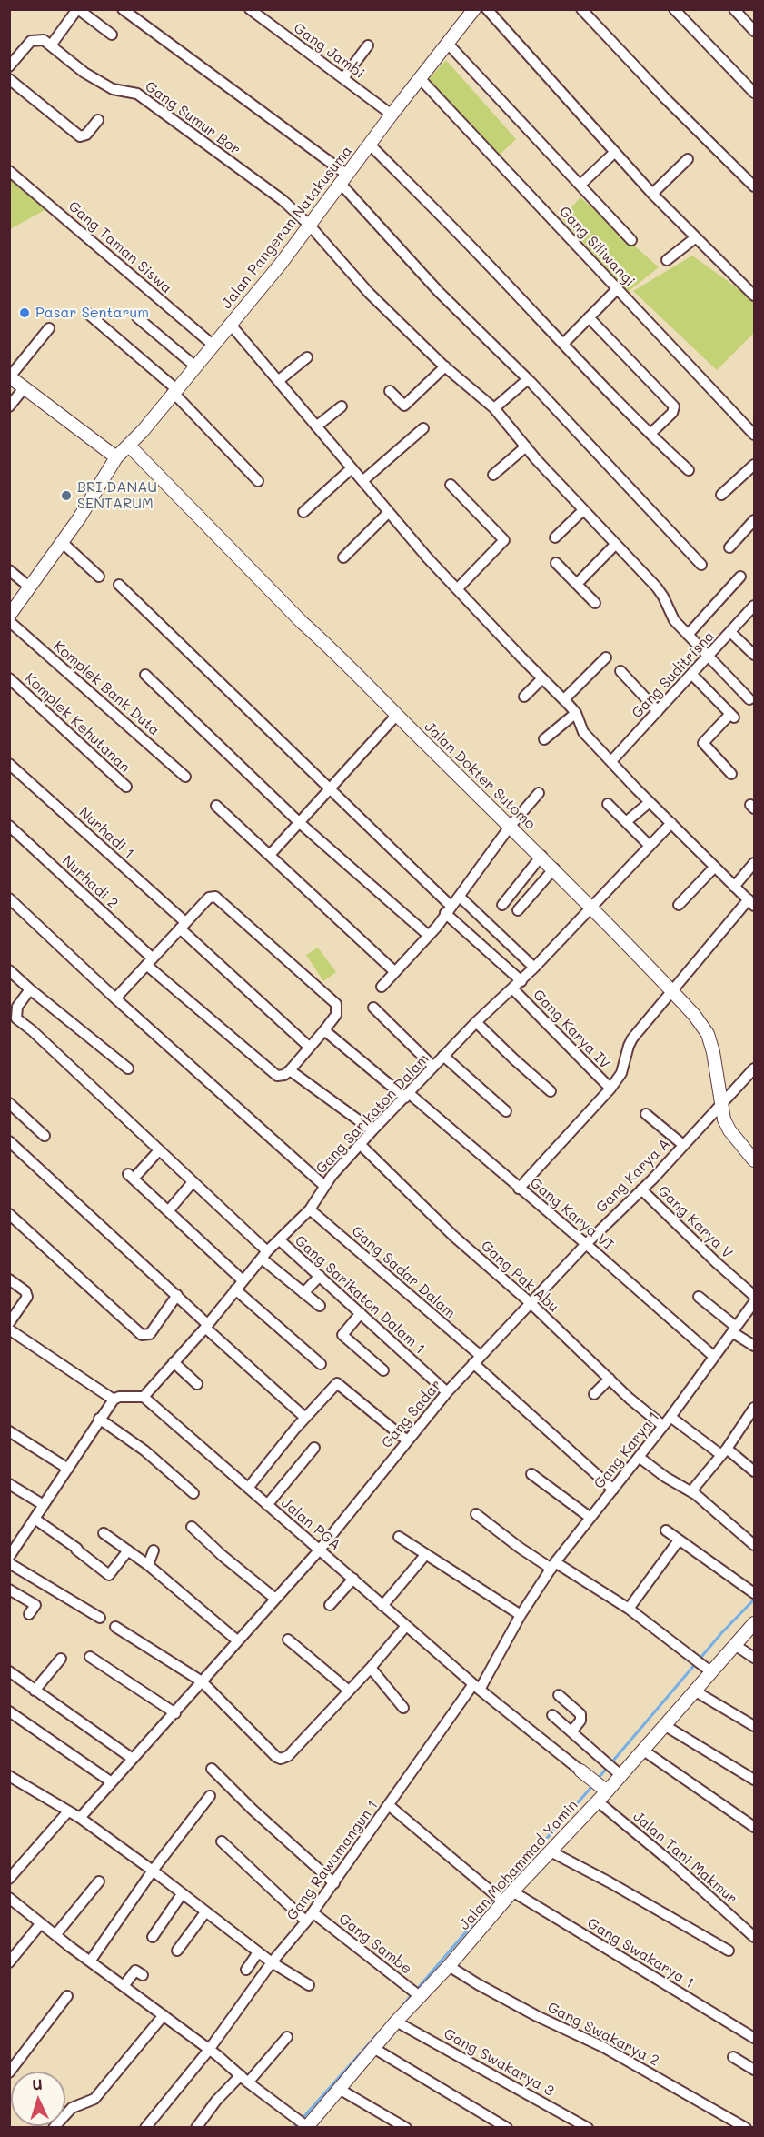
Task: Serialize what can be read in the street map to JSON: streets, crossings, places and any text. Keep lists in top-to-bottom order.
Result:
{
  "streets": {
    "street": [
      "Gang Jambi",
      "Gang Sumur Bor",
      "Jalan Pangeran Natakusuma",
      "Gang Siliwangi",
      "Gang Taman Siswa",
      "Gang Suditrisna",
      "Komplek Bank Duta",
      "Komplek Kehutanan",
      "Jalan Dokter Sutomo",
      "Nurhadi 1",
      "Nurhadi 2",
      "Gang Karya IV",
      "Gang Sarikaton Dalam",
      "Gang Karya A",
      "Gang Karya VI",
      "Gang Karya V",
      "Gang Sadar Dalam",
      "Gang Pak Abu",
      "Gang Sarikaton Dalam 1",
      "Gang Sadar",
      "Gang Karya 1",
      "Jalan PGA",
      "Jalan Tani Makmur",
      "Gang Rawamangun 1",
      "Jalan Mohammad Yamin",
      "Gang Sambe",
      "Gang Swakarya 1",
      "Gang Swakarya 2",
      "Gang Swakarya 3"
    ]
  },
  "crossings": [
    ["Gang Jambi", "Jalan Pangeran Natakusuma"],
    ["Gang Sumur Bor", "Jalan Pangeran Natakusuma"],
    ["Gang Sumur Bor", "Gang Suditrisna"],
    ["Jalan Pangeran Natakusuma", "Gang Siliwangi"],
    ["Jalan Pangeran Natakusuma", "Gang Taman Siswa"],
    ["Jalan Pangeran Natakusuma", "Jalan Dokter Sutomo"],
    ["Jalan Dokter Sutomo", "Gang Sarikaton Dalam"],
    ["Jalan Dokter Sutomo", "Gang Karya A"],
    ["Gang Karya IV", "Gang Sarikaton Dalam"],
    ["Gang Sarikaton Dalam", "Gang Karya VI"],
    ["Gang Sarikaton Dalam", "Gang Sadar Dalam"],
    ["Gang Sarikaton Dalam", "Gang Pak Abu"],
    ["Gang Sarikaton Dalam", "Gang Sarikaton Dalam 1"],
    ["Gang Sarikaton Dalam", "Jalan PGA"],
    ["Gang Karya A", "Gang Karya VI"],
    ["Gang Karya A", "Gang Karya V"],
    ["Gang Karya A", "Gang Pak Abu"],
    ["Gang Karya A", "Gang Sadar"],
    ["Gang Karya VI", "Gang Karya 1"],
    ["Gang Sadar Dalam", "Gang Sadar"],
    ["Gang Sadar Dalam", "Gang Karya 1"],
    ["Gang Pak Abu", "Gang Sadar"],
    ["Gang Pak Abu", "Gang Karya 1"],
    ["Gang Sarikaton Dalam 1", "Gang Sadar"],
    ["Gang Sadar", "Jalan PGA"],
    ["Gang Karya 1", "Gang Rawamangun 1"],
    ["Jalan PGA", "Gang Rawamangun 1"],
    ["Jalan Tani Makmur", "Jalan Mohammad Yamin"],
    ["Gang Rawamangun 1", "Gang Sambe"],
    ["Jalan Mohammad Yamin", "Gang Sambe"],
    ["Jalan Mohammad Yamin", "Gang Swakarya 1"],
    ["Jalan Mohammad Yamin", "Gang Swakarya 2"],
    ["Jalan Mohammad Yamin", "Gang Swakarya 3"]
  ],
  "places": ["Pasar Sentarum", "BRI DANAU SENTARUM"],
  "north": "top"
}
